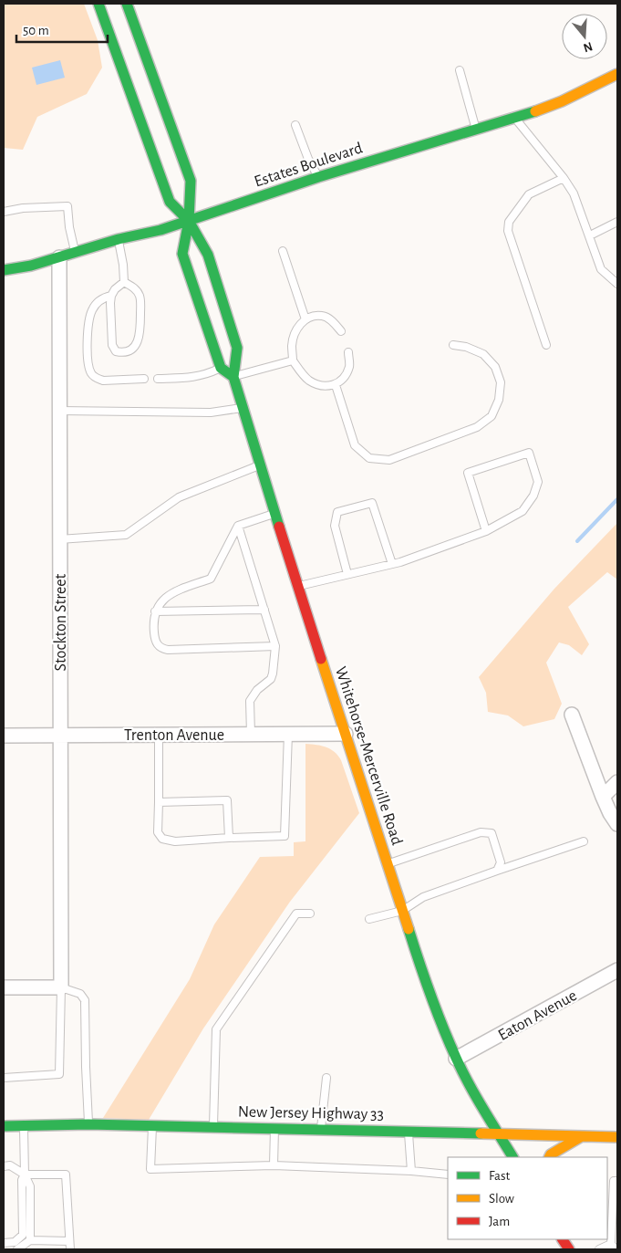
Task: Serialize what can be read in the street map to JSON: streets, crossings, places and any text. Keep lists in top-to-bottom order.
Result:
{
  "streets": {
    "main road": ["Estates Boulevard", "Whitehorse-Mercerville Road", "New Jersey Highway 33"],
    "street": ["Stockton Street", "Trenton Avenue", "Eaton Avenue"]
  },
  "crossings": [
    ["Estates Boulevard", "Stockton Street"],
    ["Estates Boulevard", "Whitehorse-Mercerville Road"],
    ["Stockton Street", "Trenton Avenue"],
    ["Trenton Avenue", "Whitehorse-Mercerville Road"],
    ["Whitehorse-Mercerville Road", "Eaton Avenue"],
    ["Whitehorse-Mercerville Road", "New Jersey Highway 33"]
  ],
  "legend": ["Fast", "Slow", "Jam"],
  "scale_bar": "50 m",
  "north": "bottom"
}
